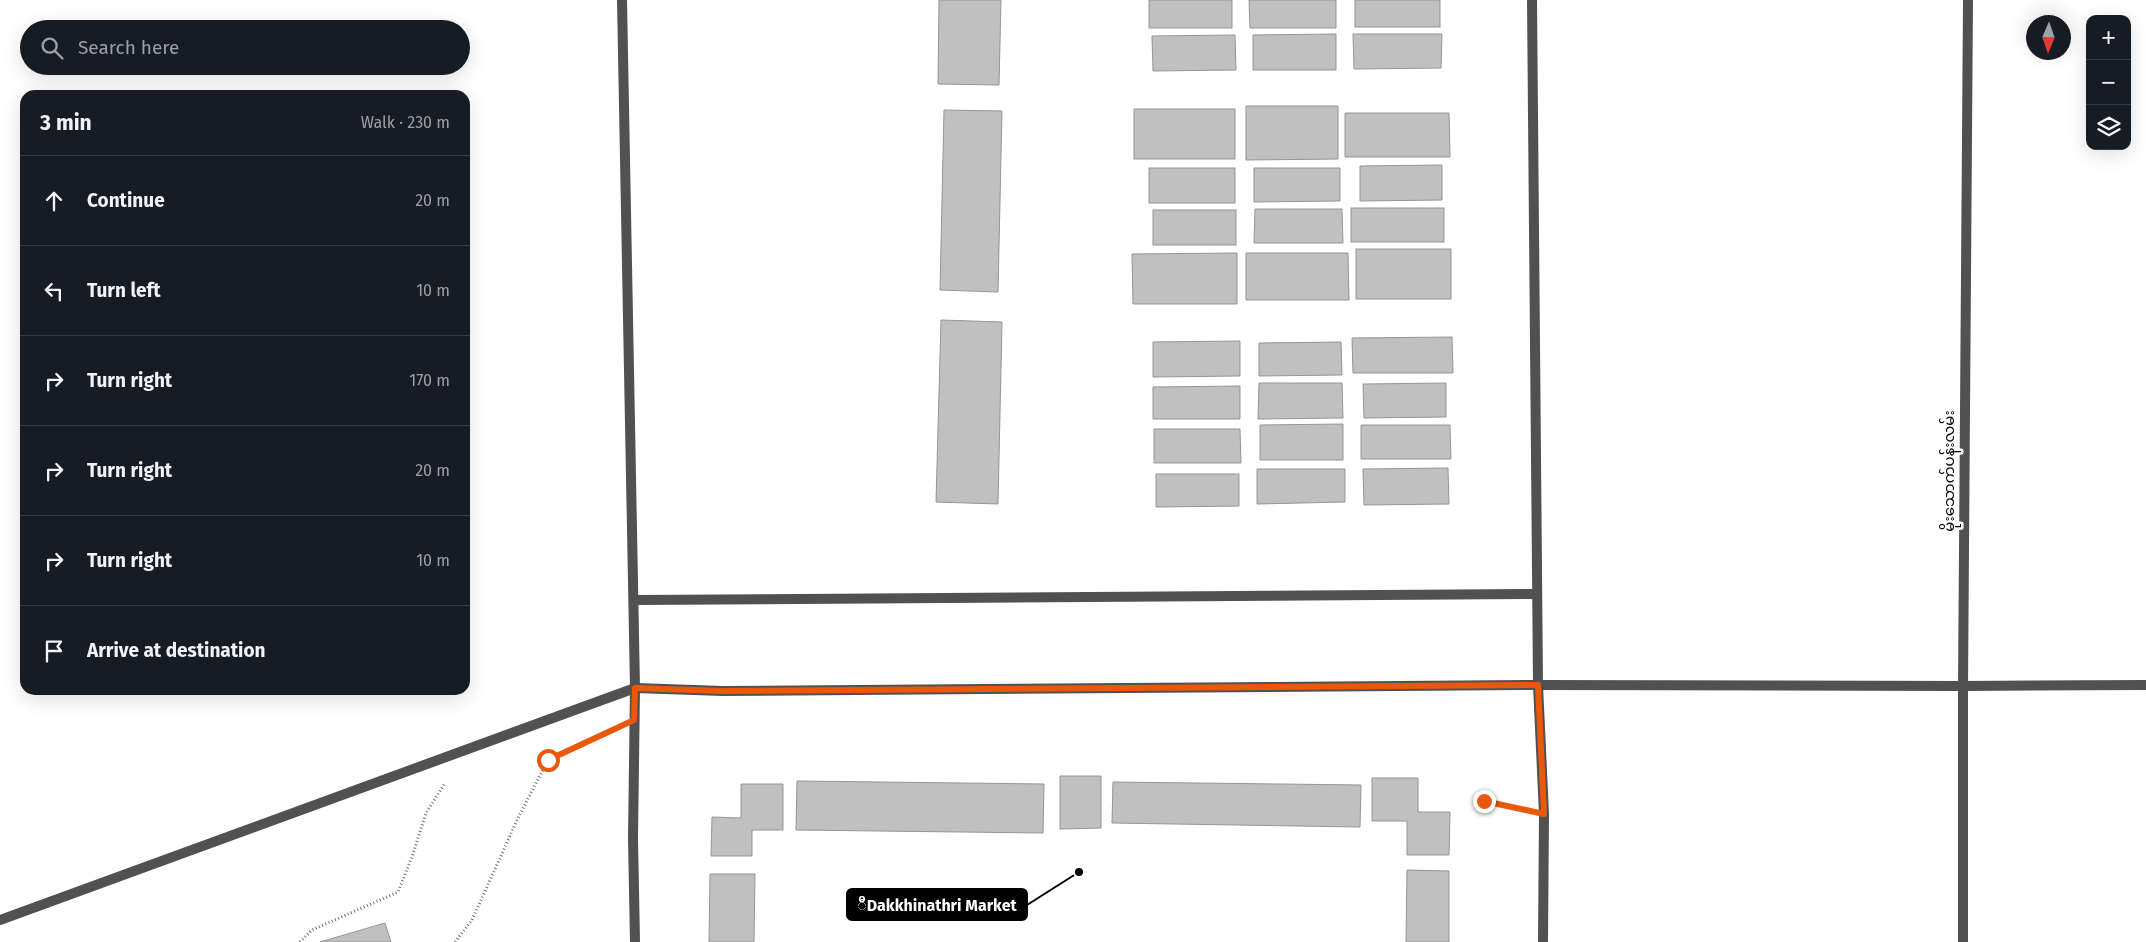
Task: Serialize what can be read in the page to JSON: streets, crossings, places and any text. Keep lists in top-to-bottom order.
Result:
{
  "streets": {
    "street": ["မိုးသောက်ပန်းလမ်း"]
  },
  "places": ["ီDakkhinathri Market"],
  "north": "bottom",
  "page": {
    "map_buttons": ["+", "−"],
    "search": "Search here",
    "heading": ["3 min", "Walk · 230 m"],
    "list": [
      ["Continue", "20 m"],
      ["Turn left", "10 m"],
      ["Turn right", "170 m"],
      ["Turn right", "20 m"],
      ["Turn right", "10 m"],
      "Arrive at destination"
    ]
  }
}
